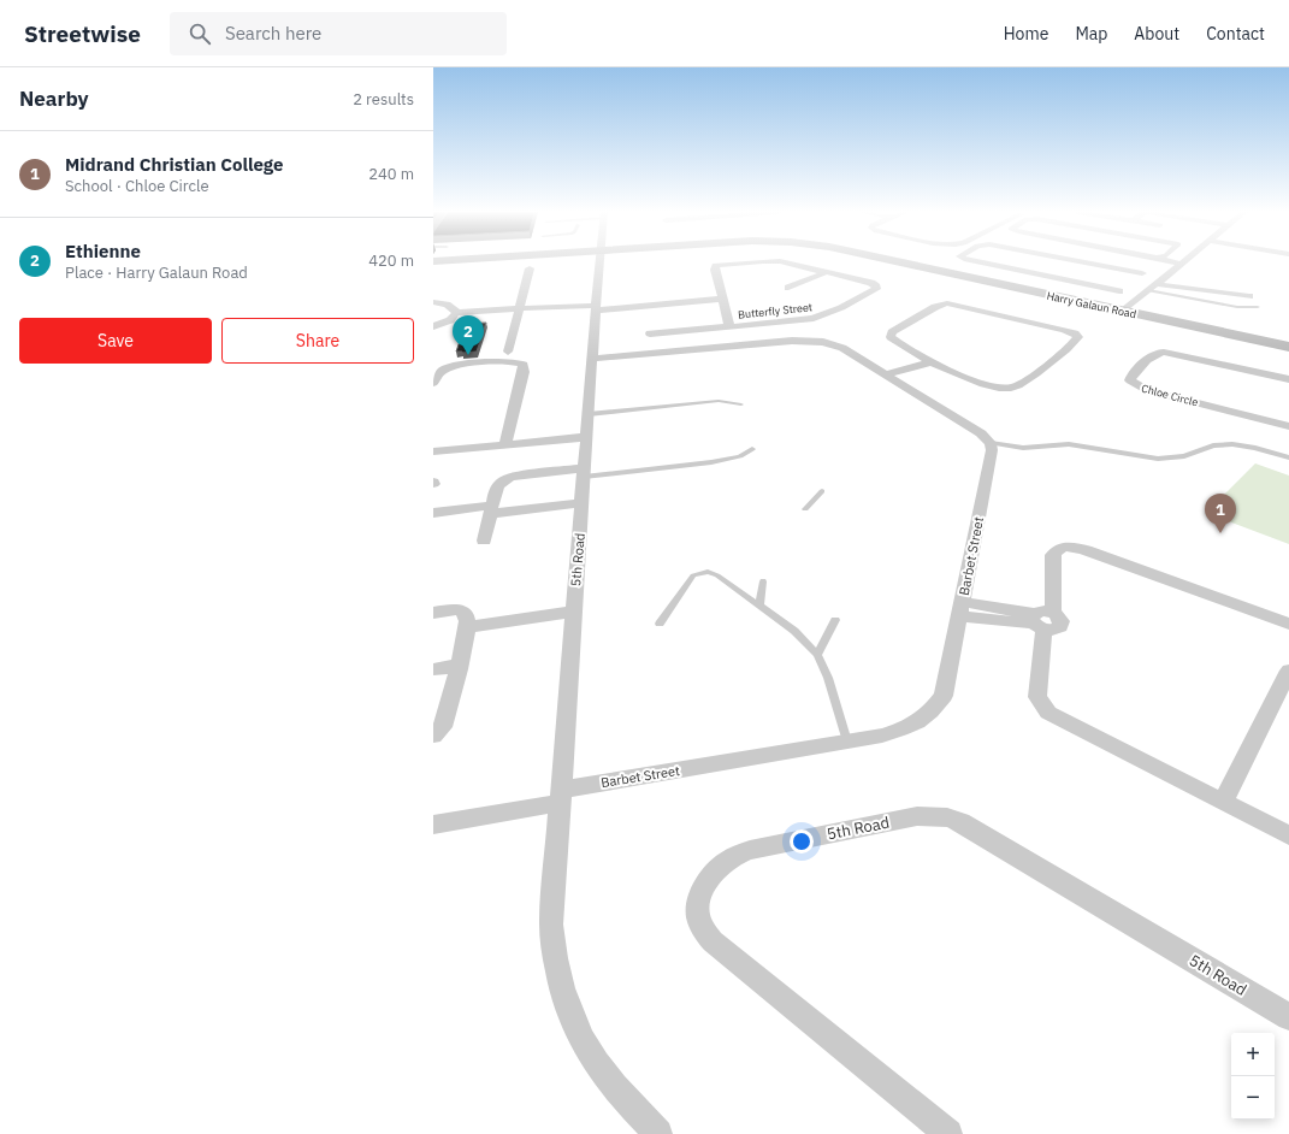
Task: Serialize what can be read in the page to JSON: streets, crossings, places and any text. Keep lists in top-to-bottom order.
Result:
{
  "streets": {
    "main road": ["Harry Galaun Road"],
    "street": [
      "Butterfly Street",
      "Chloe Circle",
      "Barbet Street",
      "5th Road"
    ]
  },
  "crossings": [
    ["Barbet Street", "5th Road"]
  ],
  "page": {
    "header": "Streetwise",
    "search": "Search here",
    "nav": [
      "Home",
      "Map",
      "About",
      "Contact"
    ],
    "heading": ["Nearby", "2 results"],
    "list": [
      {
        "mark": "1",
        "name": "Midrand Christian College",
        "note": "School · Chloe Circle",
        "value": "240 m"
      },
      {
        "mark": "2",
        "name": "Ethienne",
        "note": "Place · Harry Galaun Road",
        "value": "420 m"
      }
    ],
    "buttons": ["Save", "Share"],
    "pins": ["2", "1"],
    "map_buttons": ["+", "−"]
  }
}
